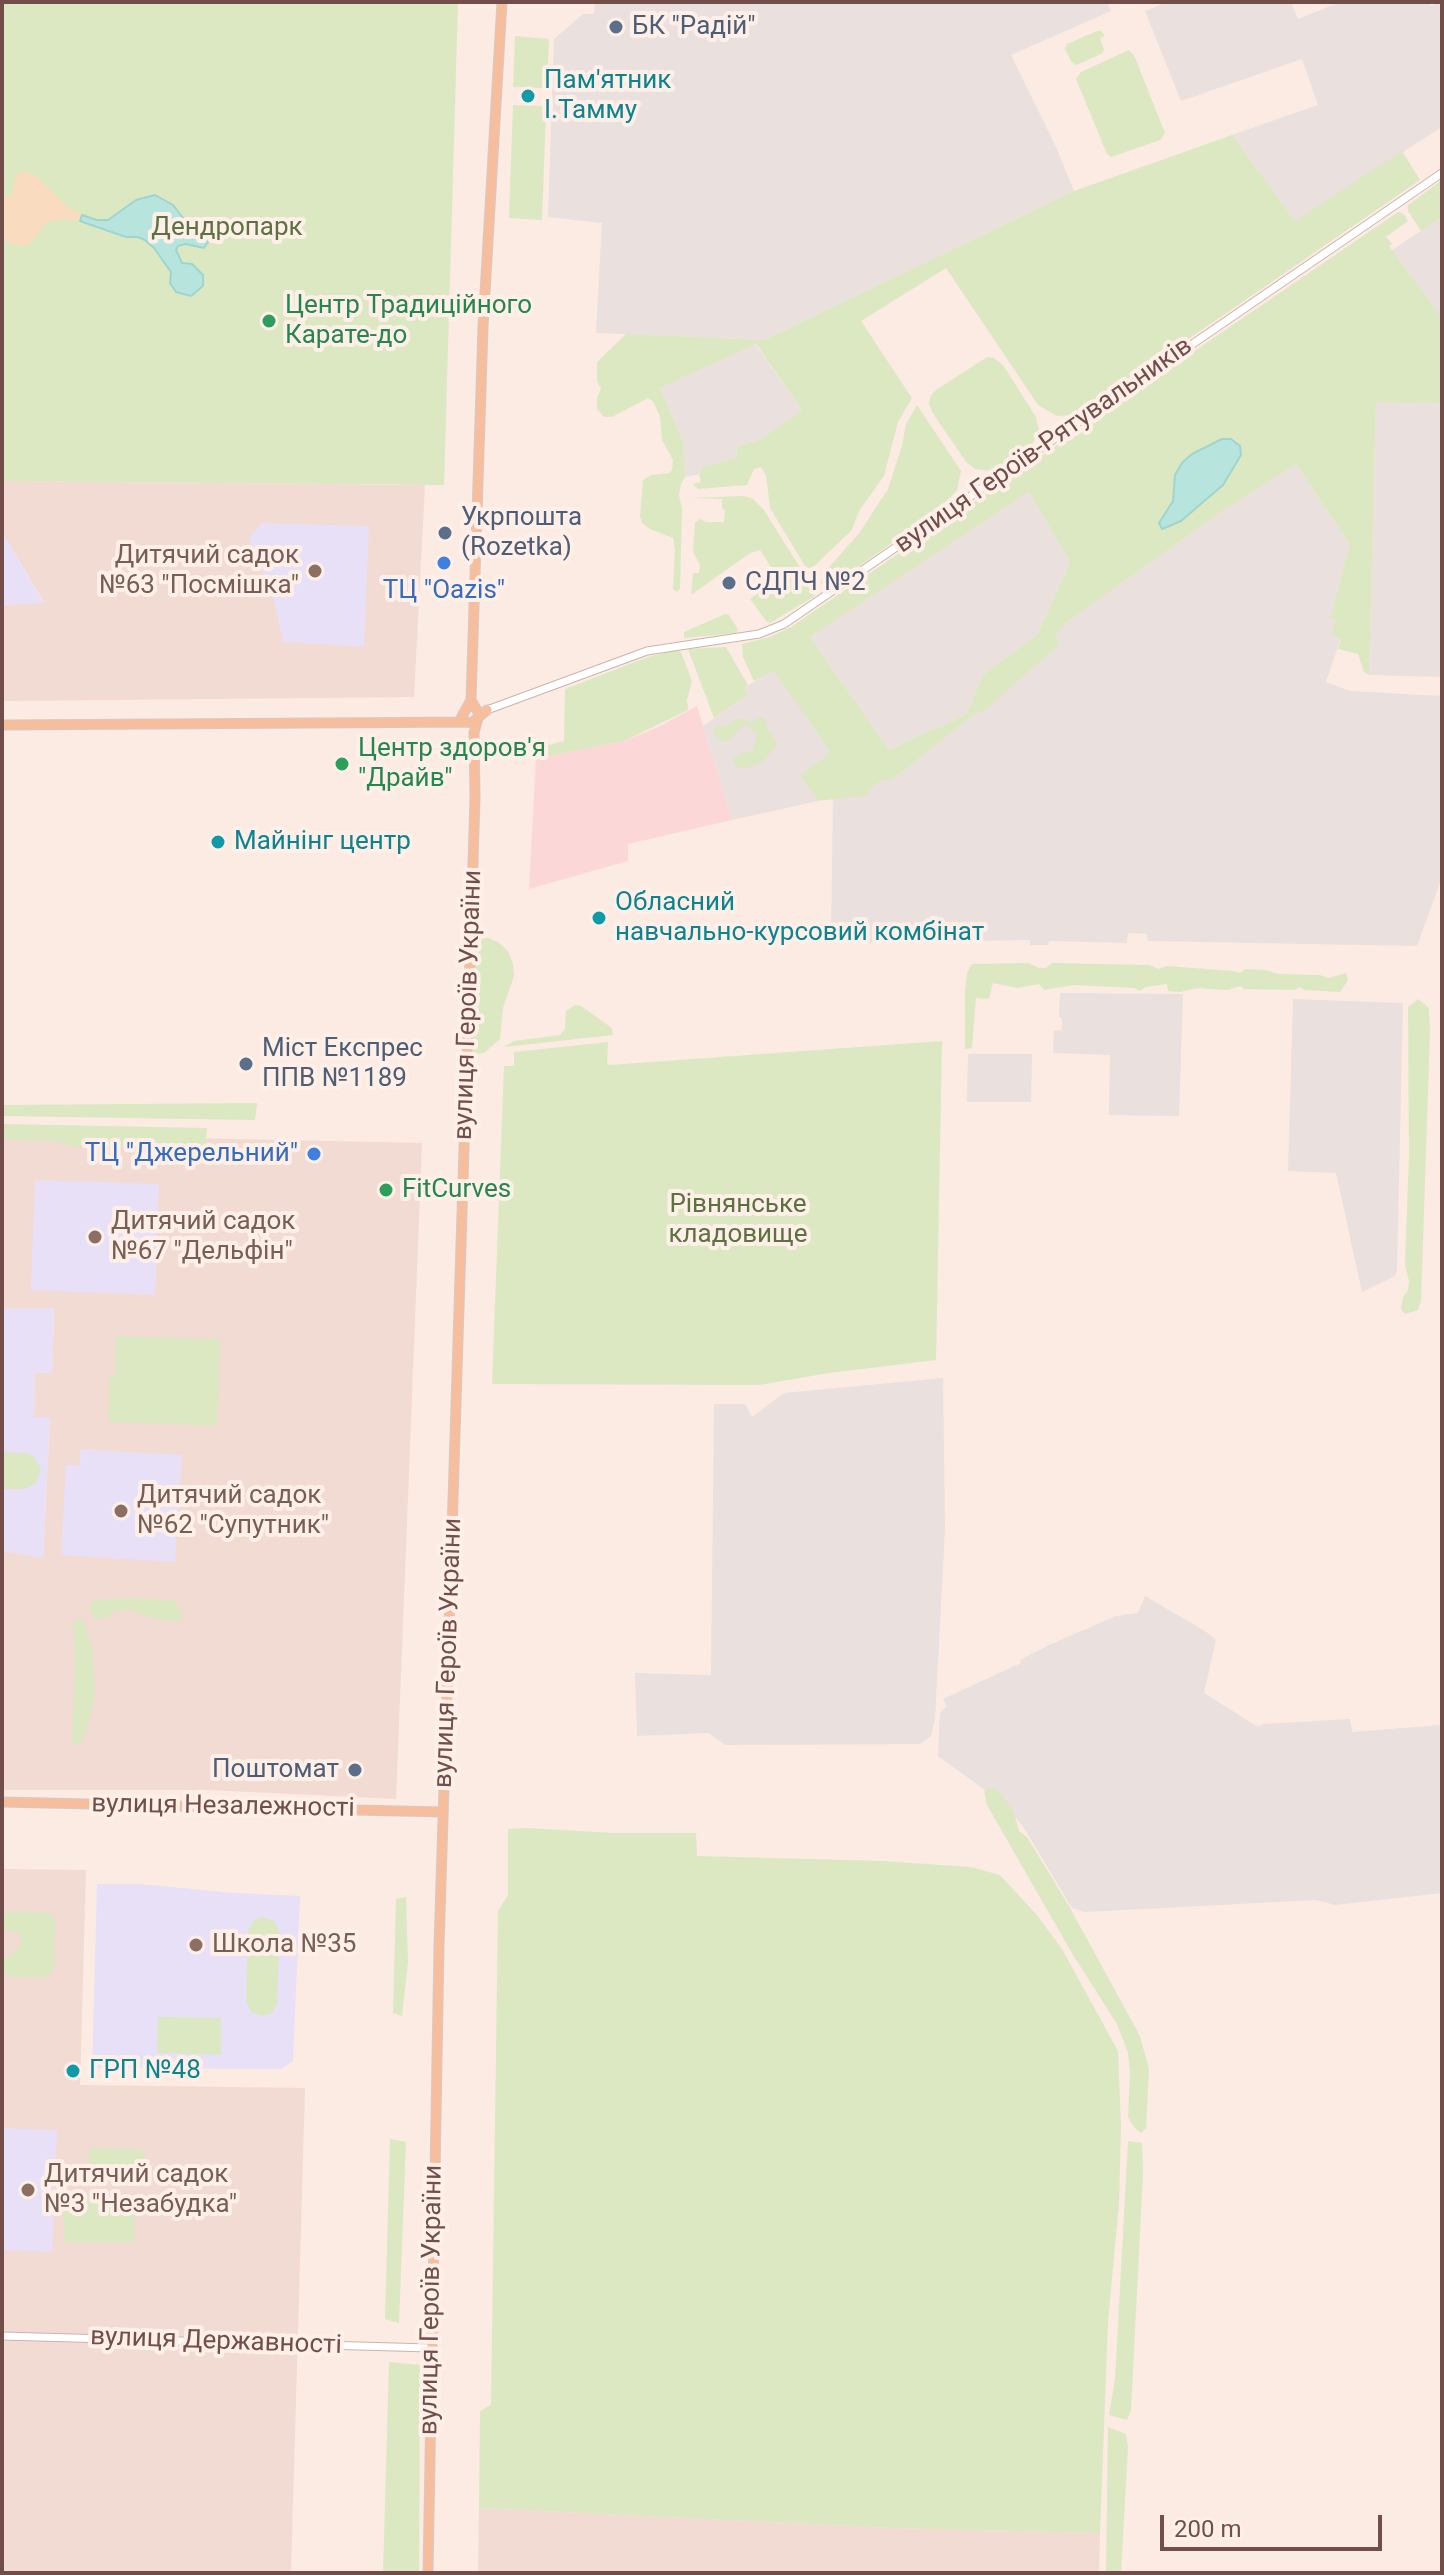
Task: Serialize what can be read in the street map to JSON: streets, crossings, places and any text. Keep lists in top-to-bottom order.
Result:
{
  "streets": {
    "main road": ["вулиця Героїв-Рятувальників", "вулиця Героїв України", "вулиця Незалежності"],
    "street": ["вулиця Державності"]
  },
  "crossings": [
    ["вулиця Героїв-Рятувальників", "вулиця Героїв України"],
    ["вулиця Героїв України", "вулиця Незалежності"],
    ["вулиця Героїв України", "вулиця Державності"]
  ],
  "parks": ["Дендропарк", "Рівнянське кладовище"],
  "places": [
    "БК \"Радій\"",
    "Пам'ятник І.Тамму",
    "Центр Традиційного Карате-до",
    "Укрпошта (Rozetka)",
    "ТЦ \"Oazis\"",
    "Дитячий садок №63 \"Посмішка\"",
    "СДПЧ №2",
    "Центр здоров'я \"Драйв\"",
    "Майнінг центр",
    "Обласний навчально-курсовий комбінат",
    "Міст Експрес ППВ №1189",
    "ТЦ \"Джерельний\"",
    "FitCurves",
    "Дитячий садок №67 \"Дельфін\"",
    "Дитячий садок №62 \"Супутник\"",
    "Поштомат",
    "Школа №35",
    "ГРП №48",
    "Дитячий садок №3 \"Незабудка\""
  ],
  "scale_bar": "200 m"
}
